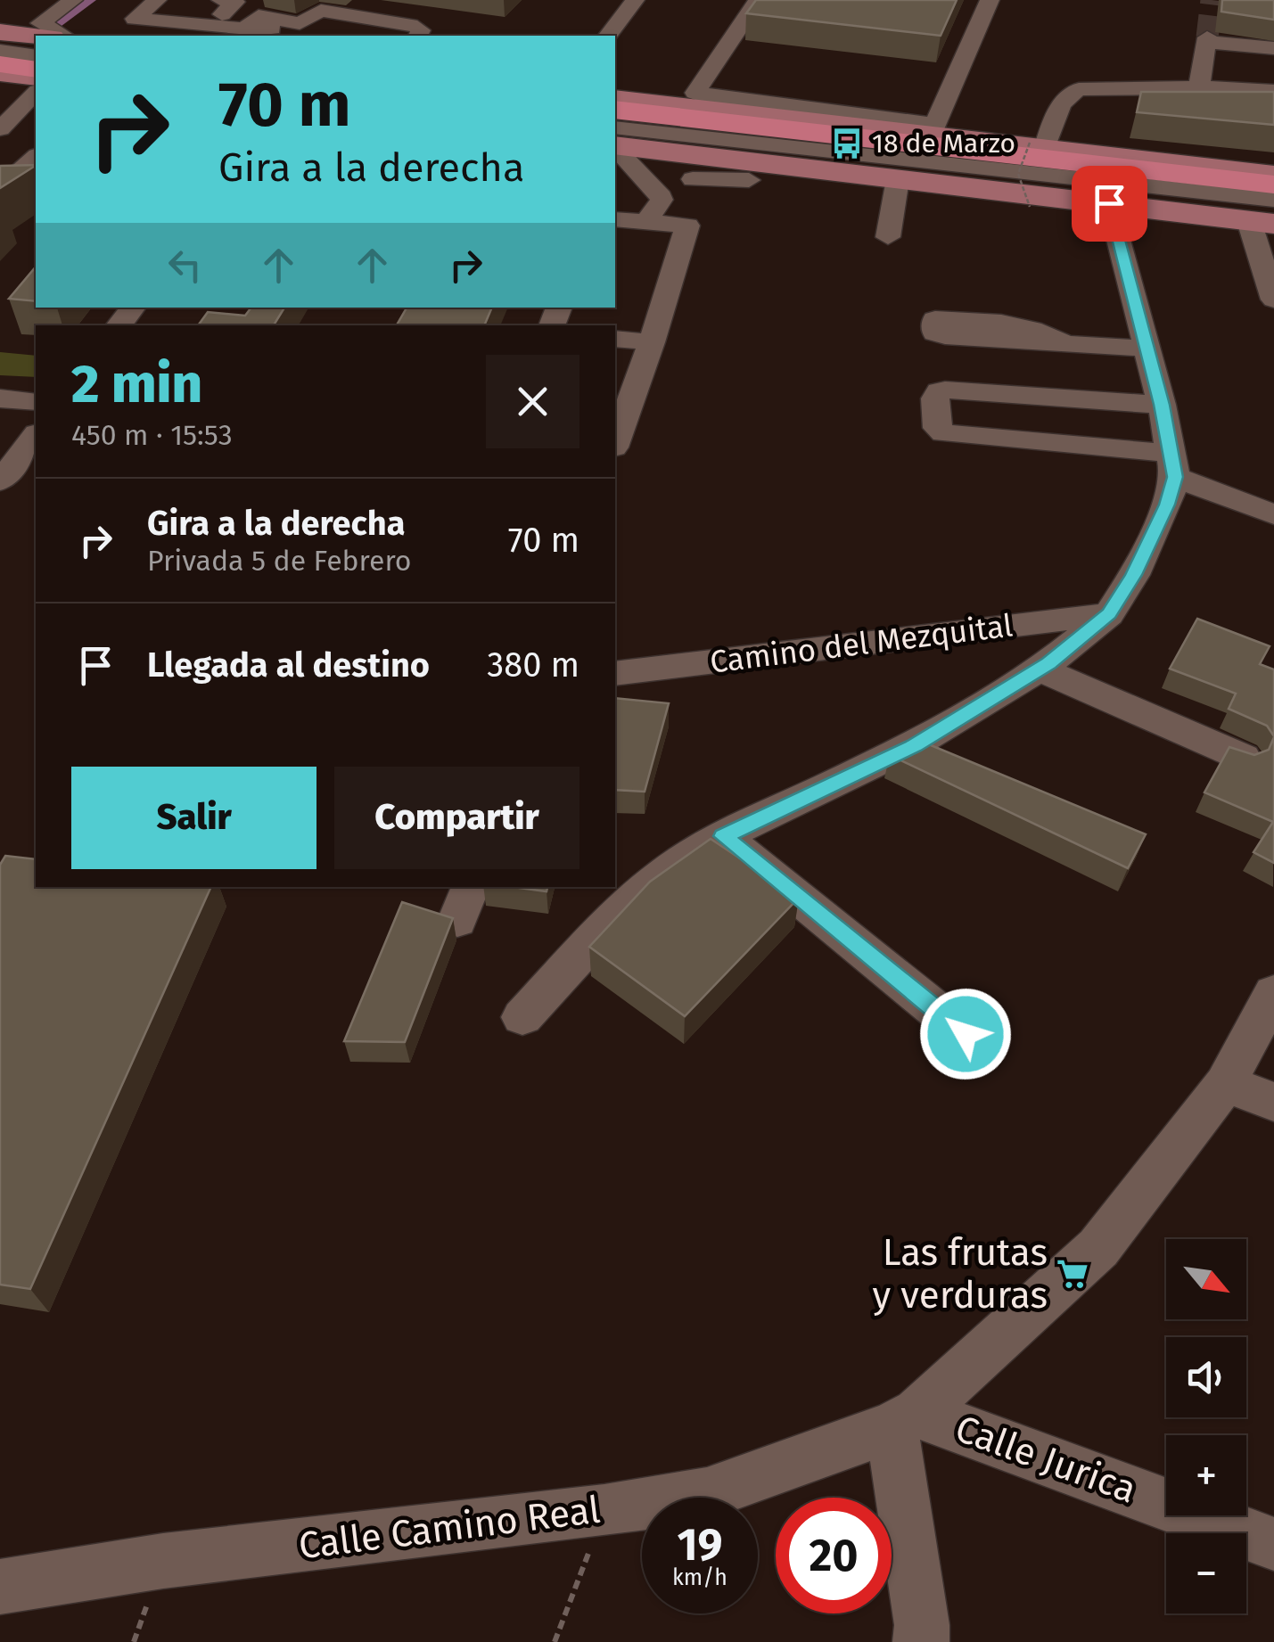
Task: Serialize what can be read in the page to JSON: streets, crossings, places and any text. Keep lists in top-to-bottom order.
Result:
{
  "streets": {
    "street": ["Camino del Mezquital", "Calle Jurica", "Calle Camino Real"]
  },
  "crossings": [
    ["Calle Jurica", "Calle Camino Real"]
  ],
  "places": {
    "bus stop": ["18 de Marzo"],
    "supermarket": ["Las frutas y verduras"]
  },
  "north": "bottom right",
  "page": {
    "turn": ["70 m", "Gira a la derecha"],
    "heading": ["2 min", "450 m · 15:53"],
    "list": [
      {
        "name": "Gira a la derecha",
        "note": "Privada 5 de Febrero",
        "value": "70 m"
      },
      {
        "name": "Llegada al destino",
        "value": "380 m"
      }
    ],
    "buttons": ["Salir", "Compartir"],
    "map_buttons": ["+", "−"],
    "speed": "19 km/h",
    "limit": "20"
  }
}
